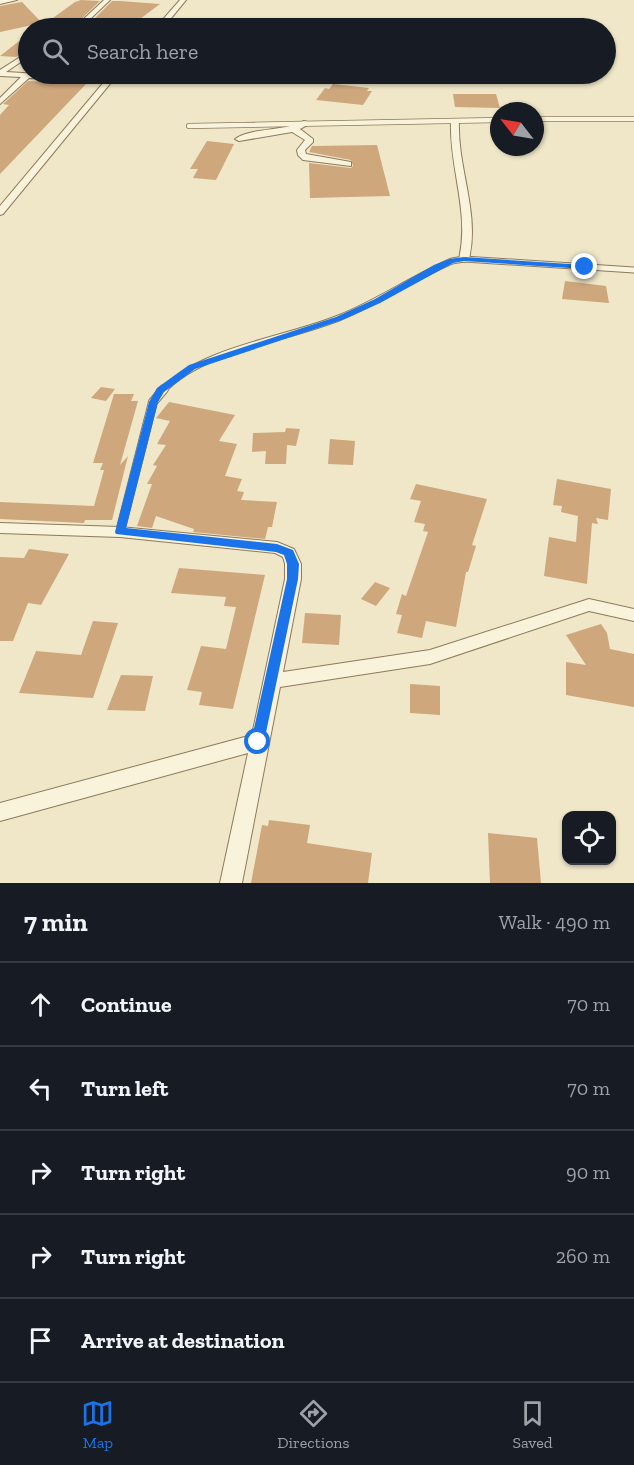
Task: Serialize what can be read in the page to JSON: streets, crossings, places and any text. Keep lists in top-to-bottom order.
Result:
{
  "north": "top left",
  "page": {
    "search": "Search here",
    "heading": ["7 min", "Walk · 490 m"],
    "list": [
      ["Continue", "70 m"],
      ["Turn left", "70 m"],
      ["Turn right", "90 m"],
      ["Turn right", "260 m"],
      "Arrive at destination"
    ],
    "nav": ["Map", "Directions", "Saved"]
  }
}
